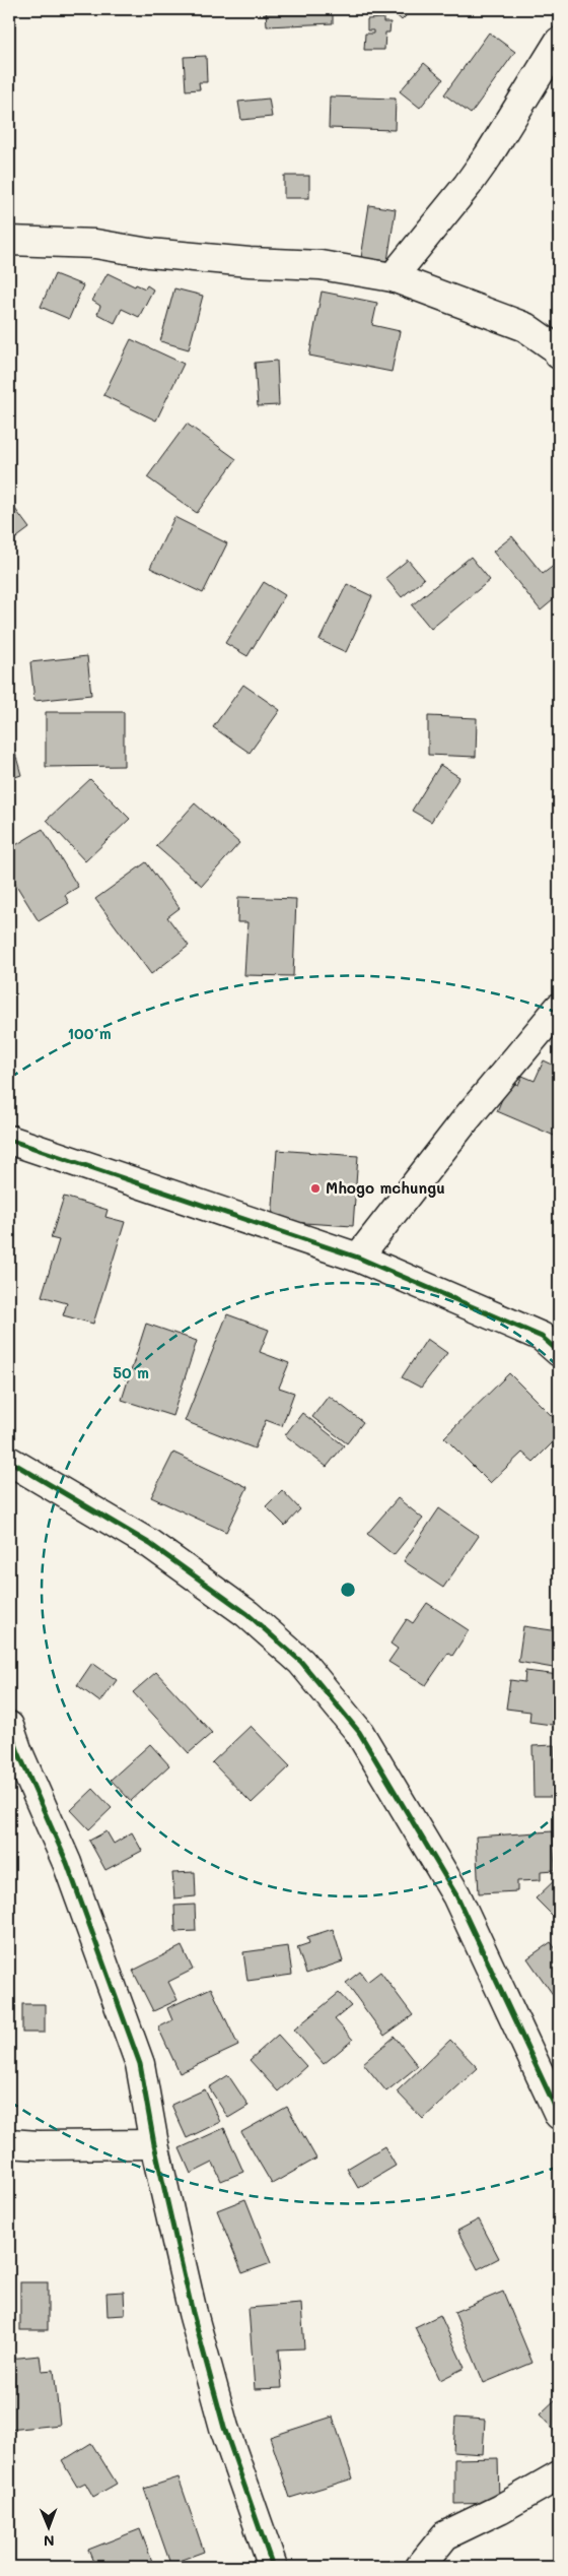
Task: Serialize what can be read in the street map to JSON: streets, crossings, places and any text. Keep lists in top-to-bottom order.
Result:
{
  "places": ["Mhogo mchungu"],
  "north": "bottom",
  "rings": ["100 m", "50 m"]
}
